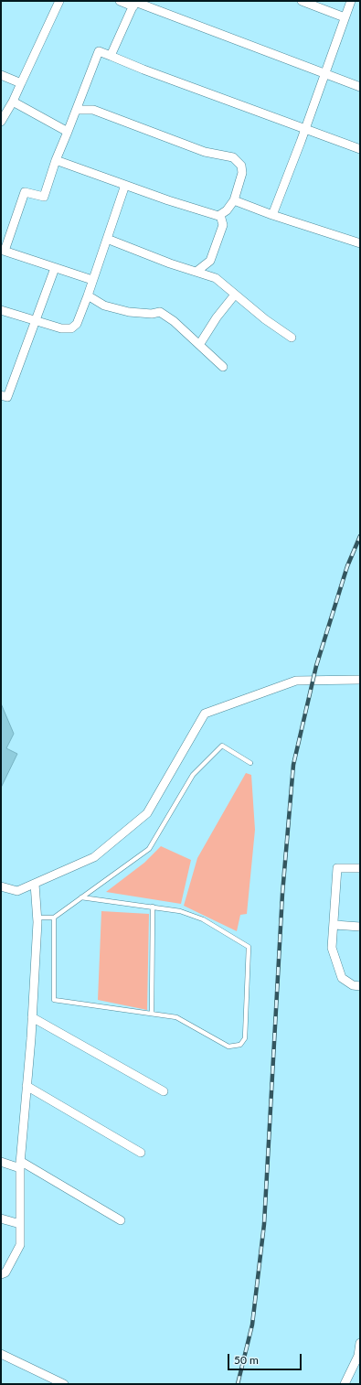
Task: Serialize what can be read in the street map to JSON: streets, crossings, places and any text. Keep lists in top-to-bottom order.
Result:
{
  "scale_bar": "50 m"
}
